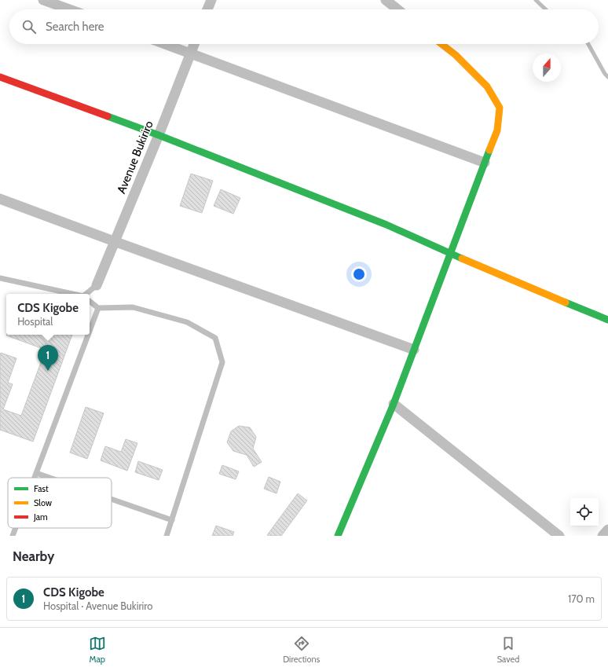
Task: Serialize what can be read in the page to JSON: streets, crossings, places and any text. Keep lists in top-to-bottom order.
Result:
{
  "streets": {
    "street": ["Avenue Bukiriro"]
  },
  "legend": ["Fast", "Slow", "Jam"],
  "north": "top",
  "page": {
    "search": "Search here",
    "popup": ["CDS Kigobe", "Hospital"],
    "pins": "1",
    "heading": "Nearby",
    "list": [
      {
        "mark": "1",
        "name": "CDS Kigobe",
        "note": "Hospital · Avenue Bukiriro",
        "value": "170 m"
      }
    ],
    "nav": ["Map", "Directions", "Saved"]
  }
}
